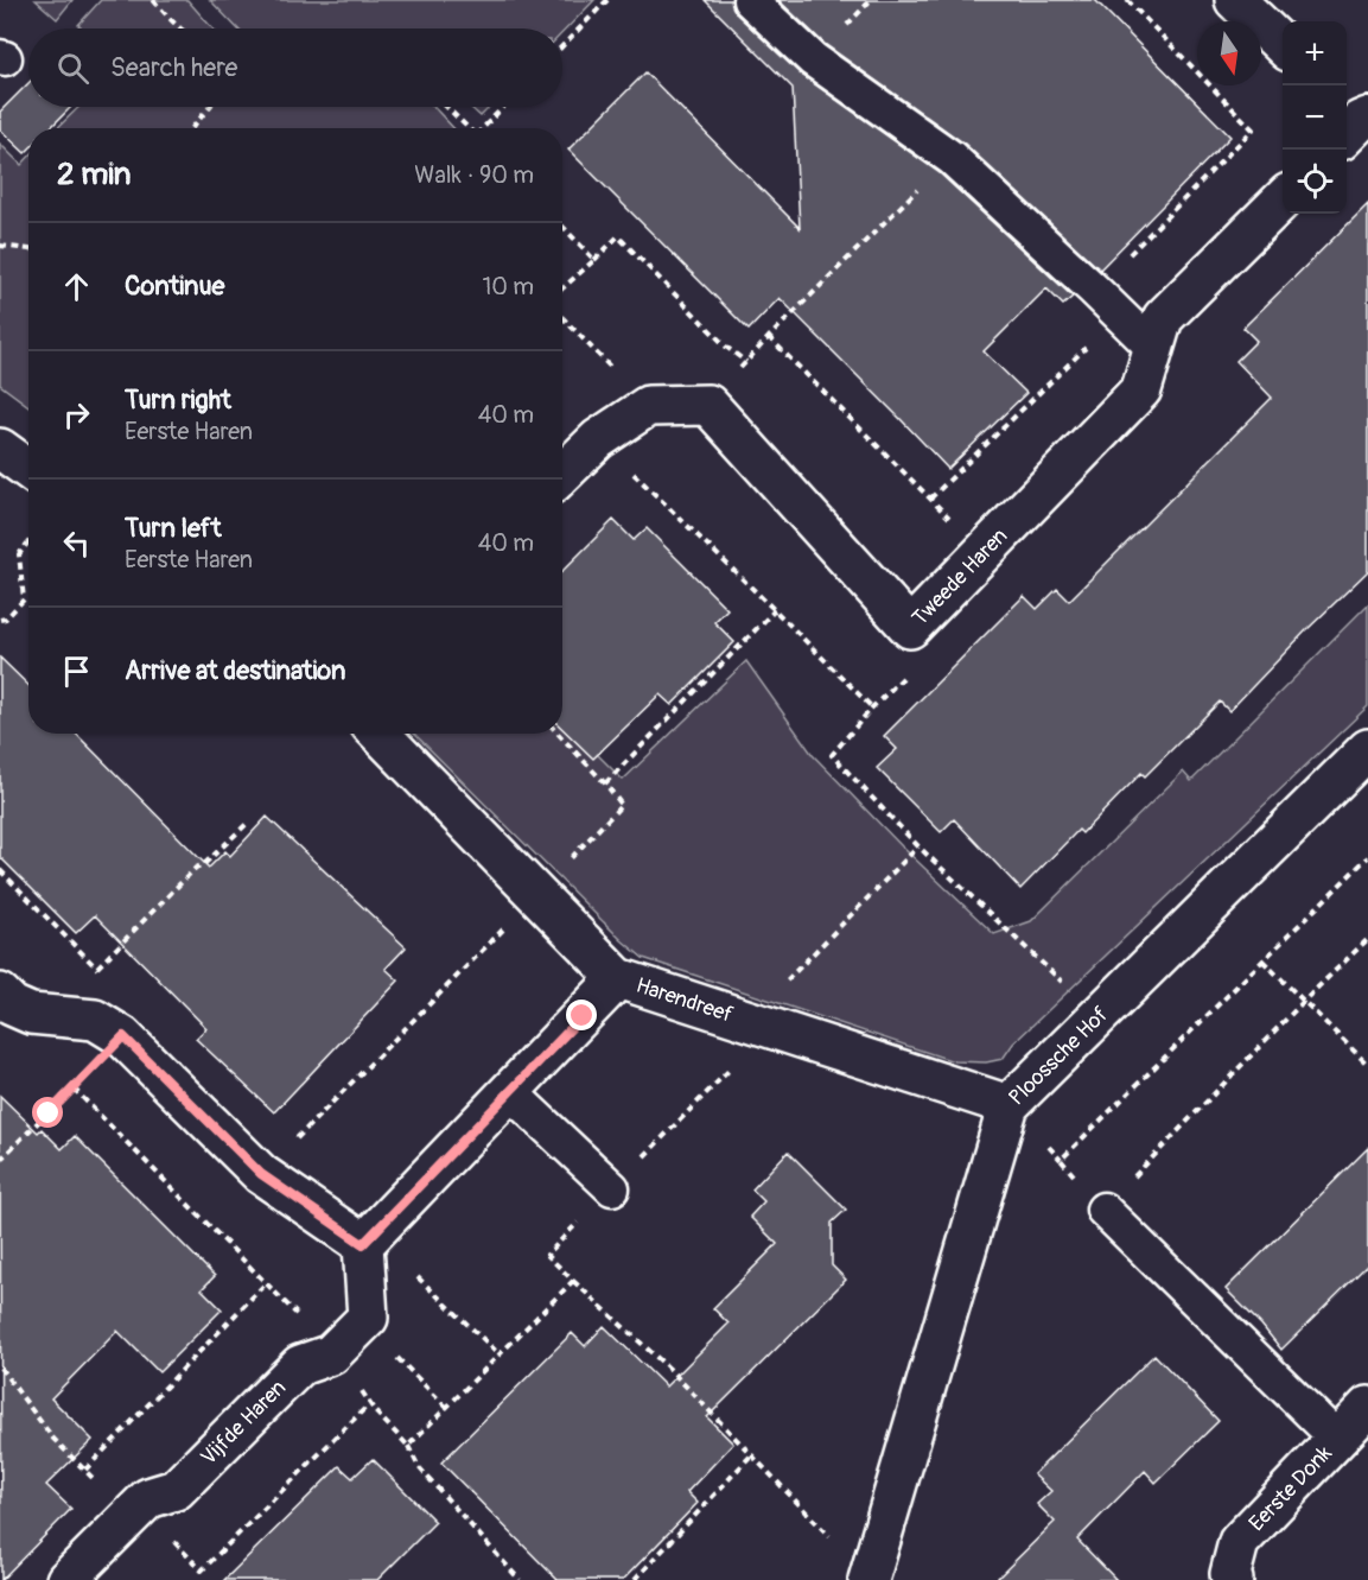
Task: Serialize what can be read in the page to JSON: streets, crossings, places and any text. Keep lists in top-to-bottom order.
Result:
{
  "streets": {
    "street": [
      "Tweede Haren",
      "Harendreef",
      "Ploossche Hof",
      "Vijfde Haren",
      "Eerste Donk"
    ]
  },
  "crossings": [
    ["Harendreef", "Ploossche Hof"]
  ],
  "north": "bottom",
  "page": {
    "map_buttons": ["+", "−"],
    "search": "Search here",
    "heading": ["2 min", "Walk · 90 m"],
    "list": [
      ["Continue", "10 m"],
      ["Turn right", "Eerste Haren", "40 m"],
      ["Turn left", "Eerste Haren", "40 m"],
      "Arrive at destination"
    ]
  }
}
